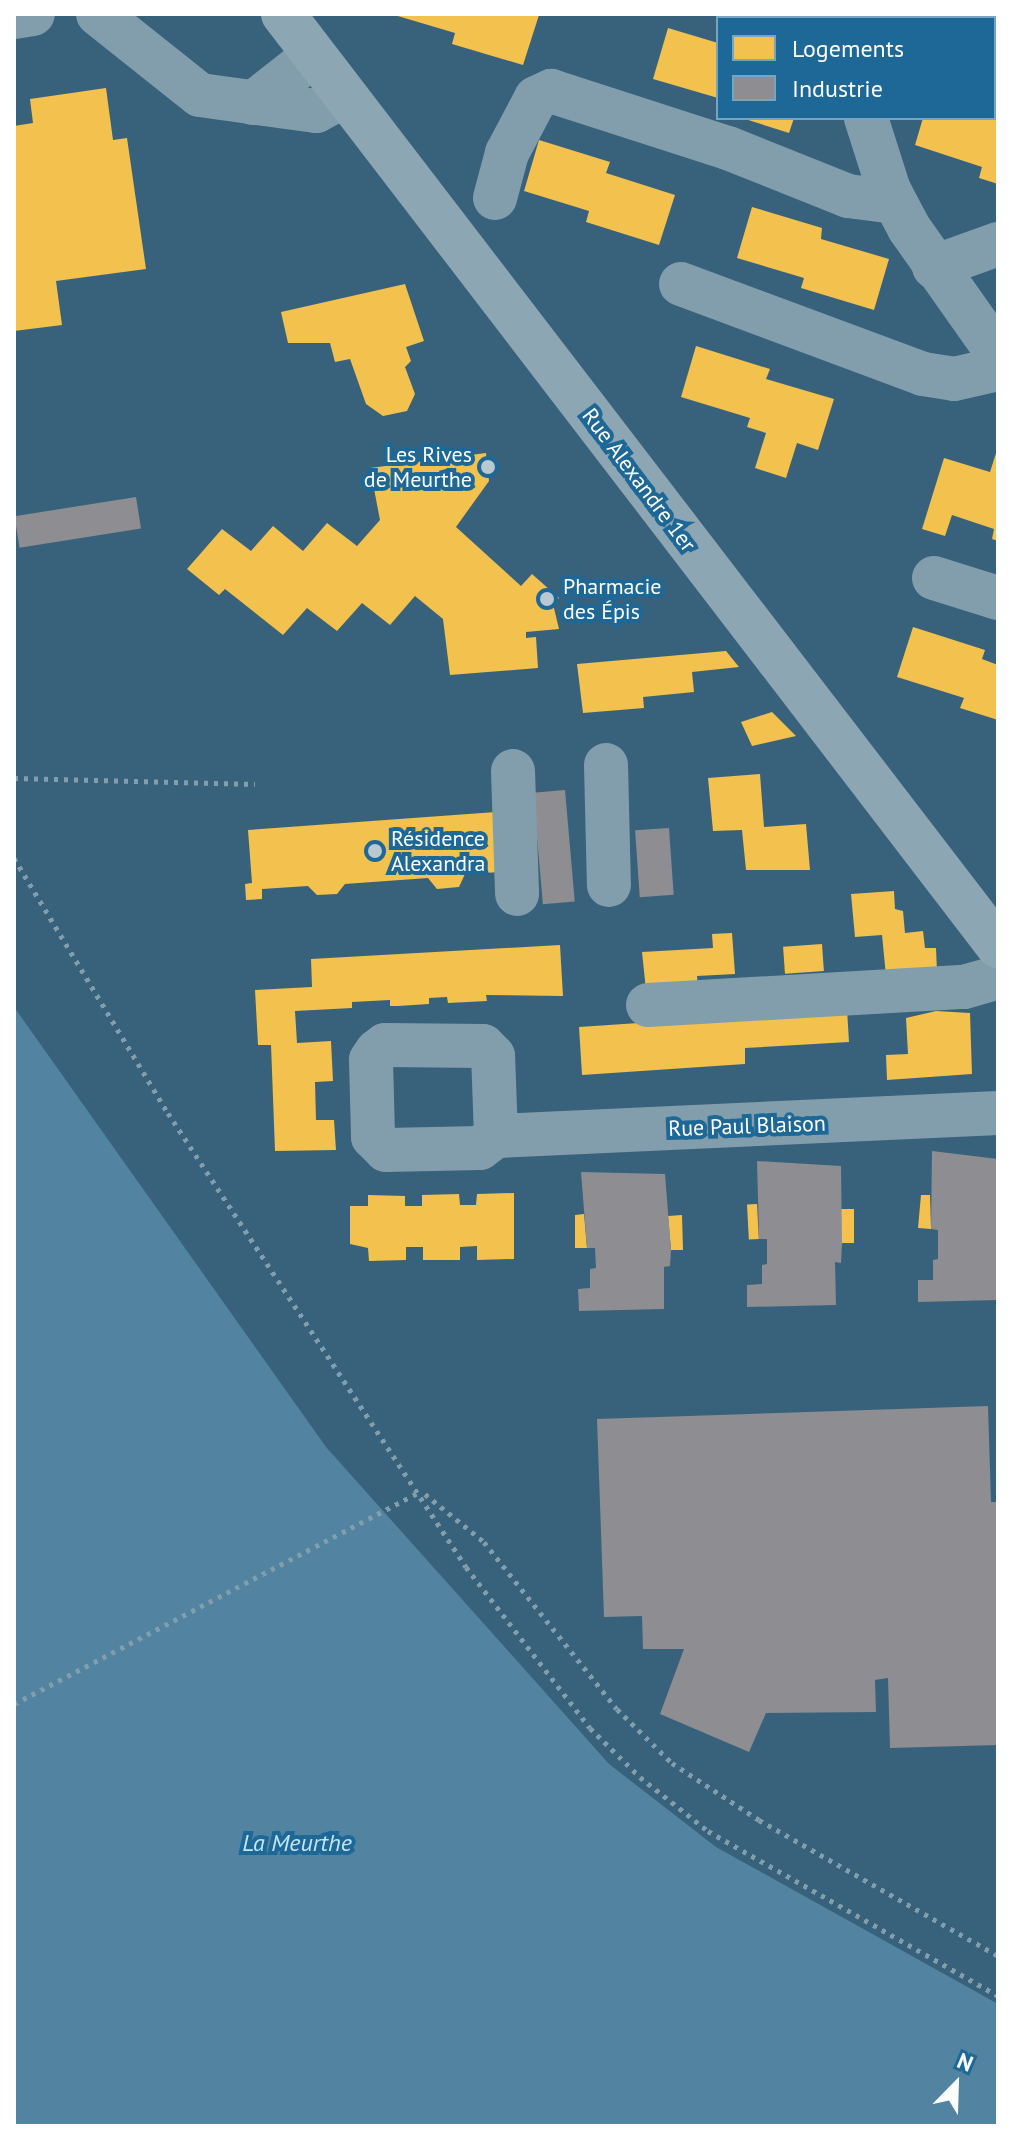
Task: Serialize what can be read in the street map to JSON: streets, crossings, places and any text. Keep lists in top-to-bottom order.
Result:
{
  "streets": {
    "main road": ["Rue Alexandre 1er"],
    "street": ["Rue Paul Blaison"]
  },
  "water": ["La Meurthe"],
  "places": ["Les Rives de Meurthe", "Pharmacie des Épis", "Résidence Alexandra"],
  "legend": ["Logements", "Industrie"],
  "north": "top right"
}
